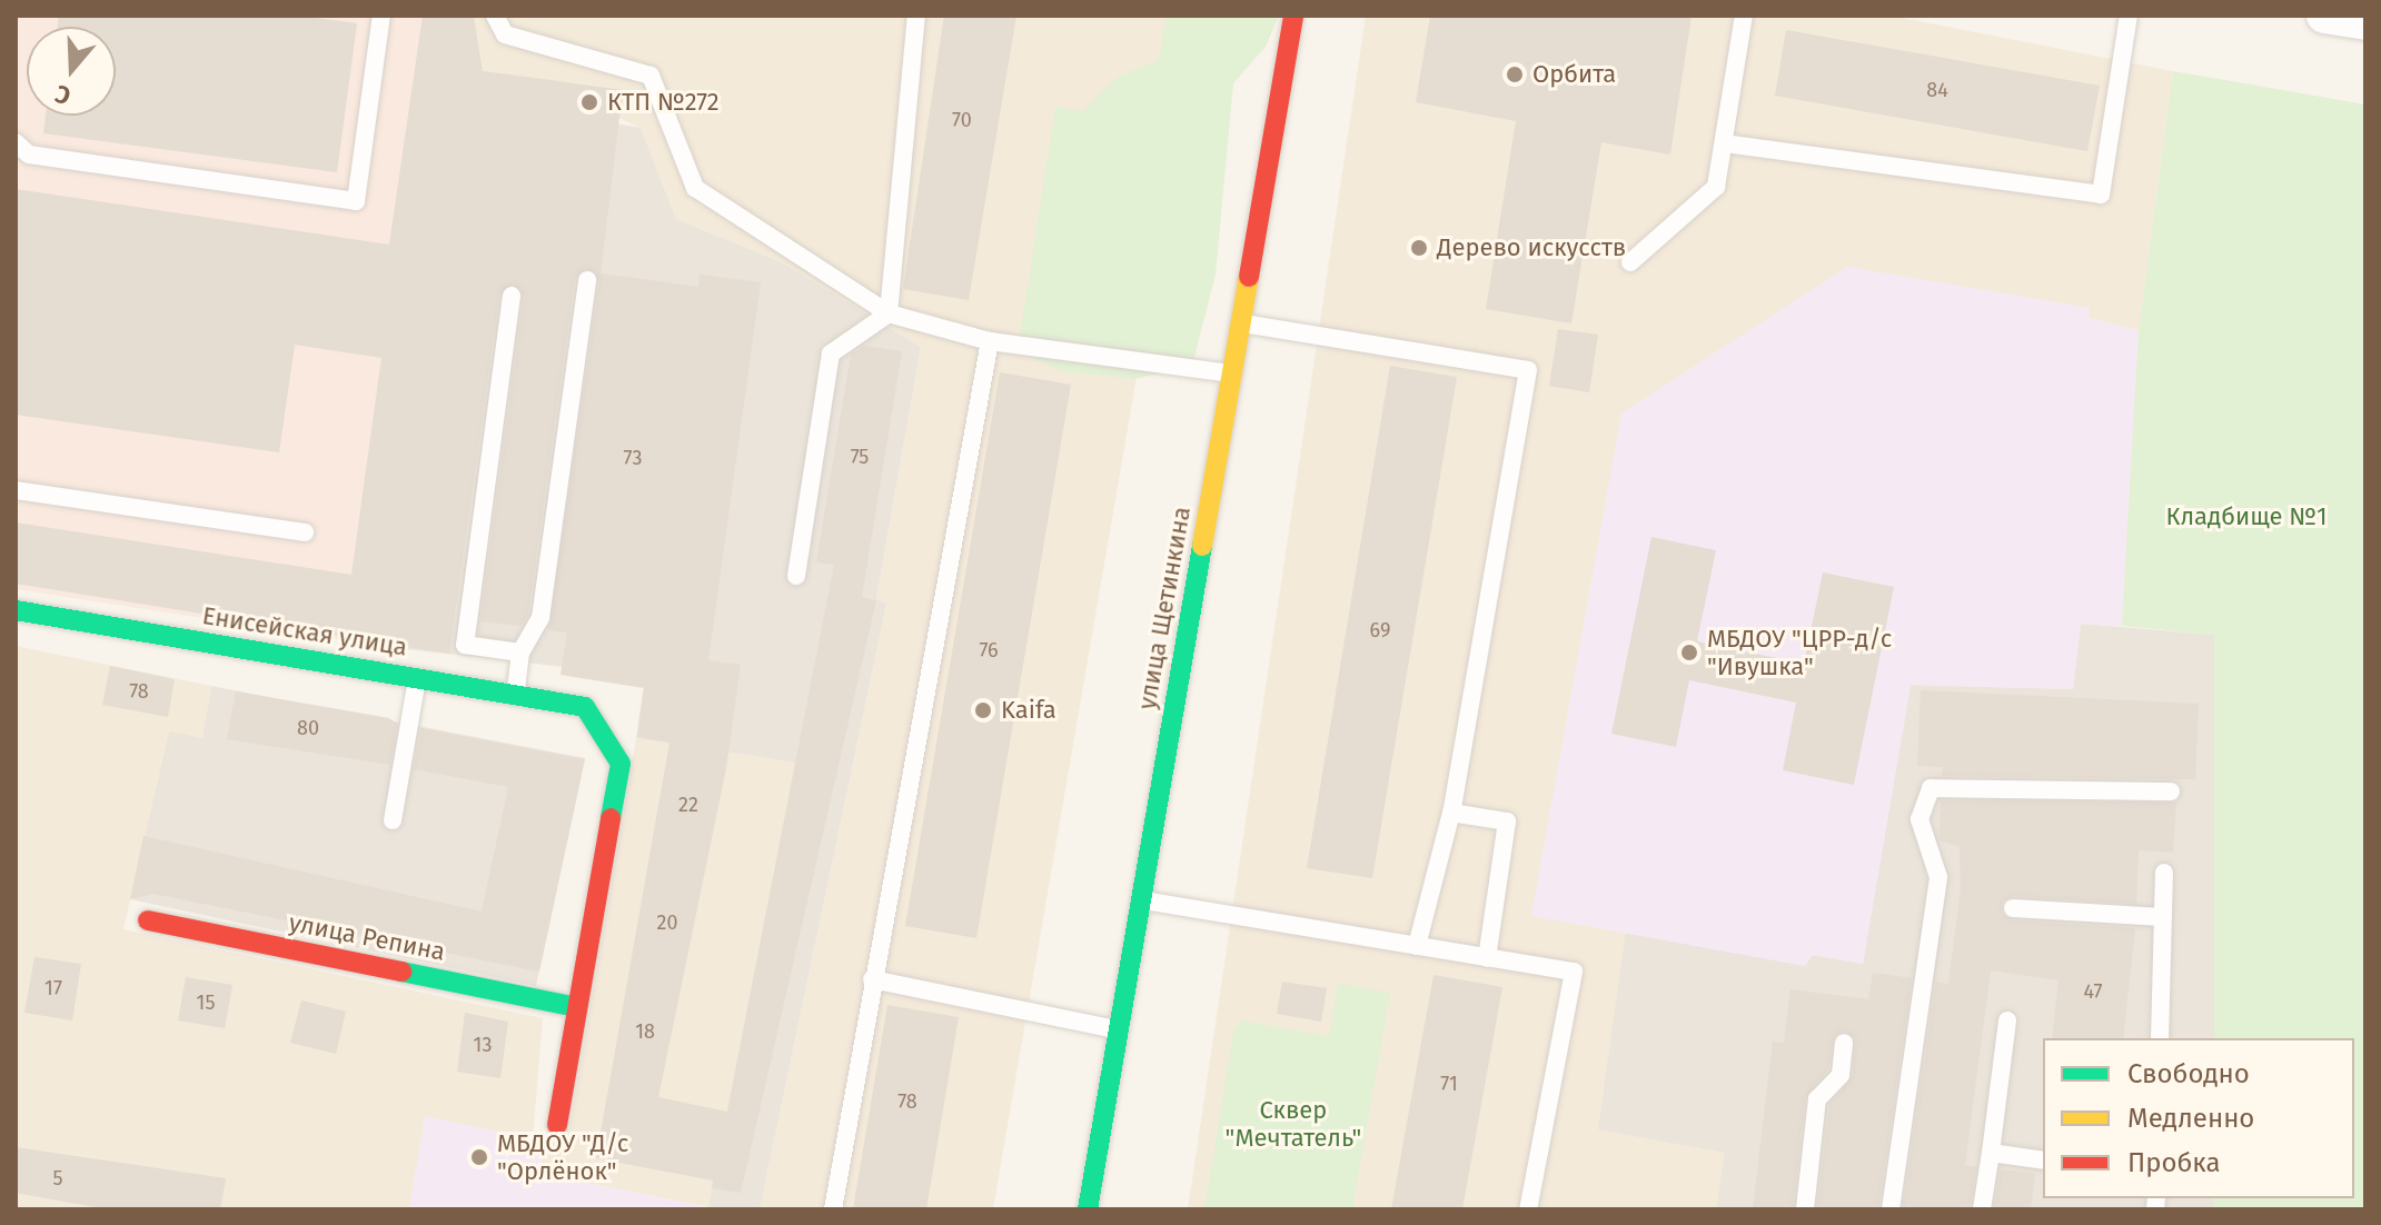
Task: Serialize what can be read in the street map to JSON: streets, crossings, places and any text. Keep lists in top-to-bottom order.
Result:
{
  "streets": {
    "street": ["улица Щетинкина", "Енисейская улица", "улица Репина"]
  },
  "crossings": [
    ["Енисейская улица", "улица Репина"]
  ],
  "parks": ["Кладбище №1", "Сквер \"Мечтатель\""],
  "places": [
    "Орбита",
    "КТП №272",
    "Дерево искусств",
    "МБДОУ \"ЦРР-д/с \"Ивушка\"",
    "Kaifa",
    "МБДОУ \"Д/с \"Орлёнок\""
  ],
  "house_numbers": [
    "84",
    "70",
    "75",
    "73",
    "69",
    "76",
    "78",
    "80",
    "22",
    "20",
    "17",
    "47",
    "15",
    "18",
    "13",
    "71",
    "78",
    "5"
  ],
  "legend": ["Свободно", "Медленно", "Пробка"],
  "north": "bottom"
}
